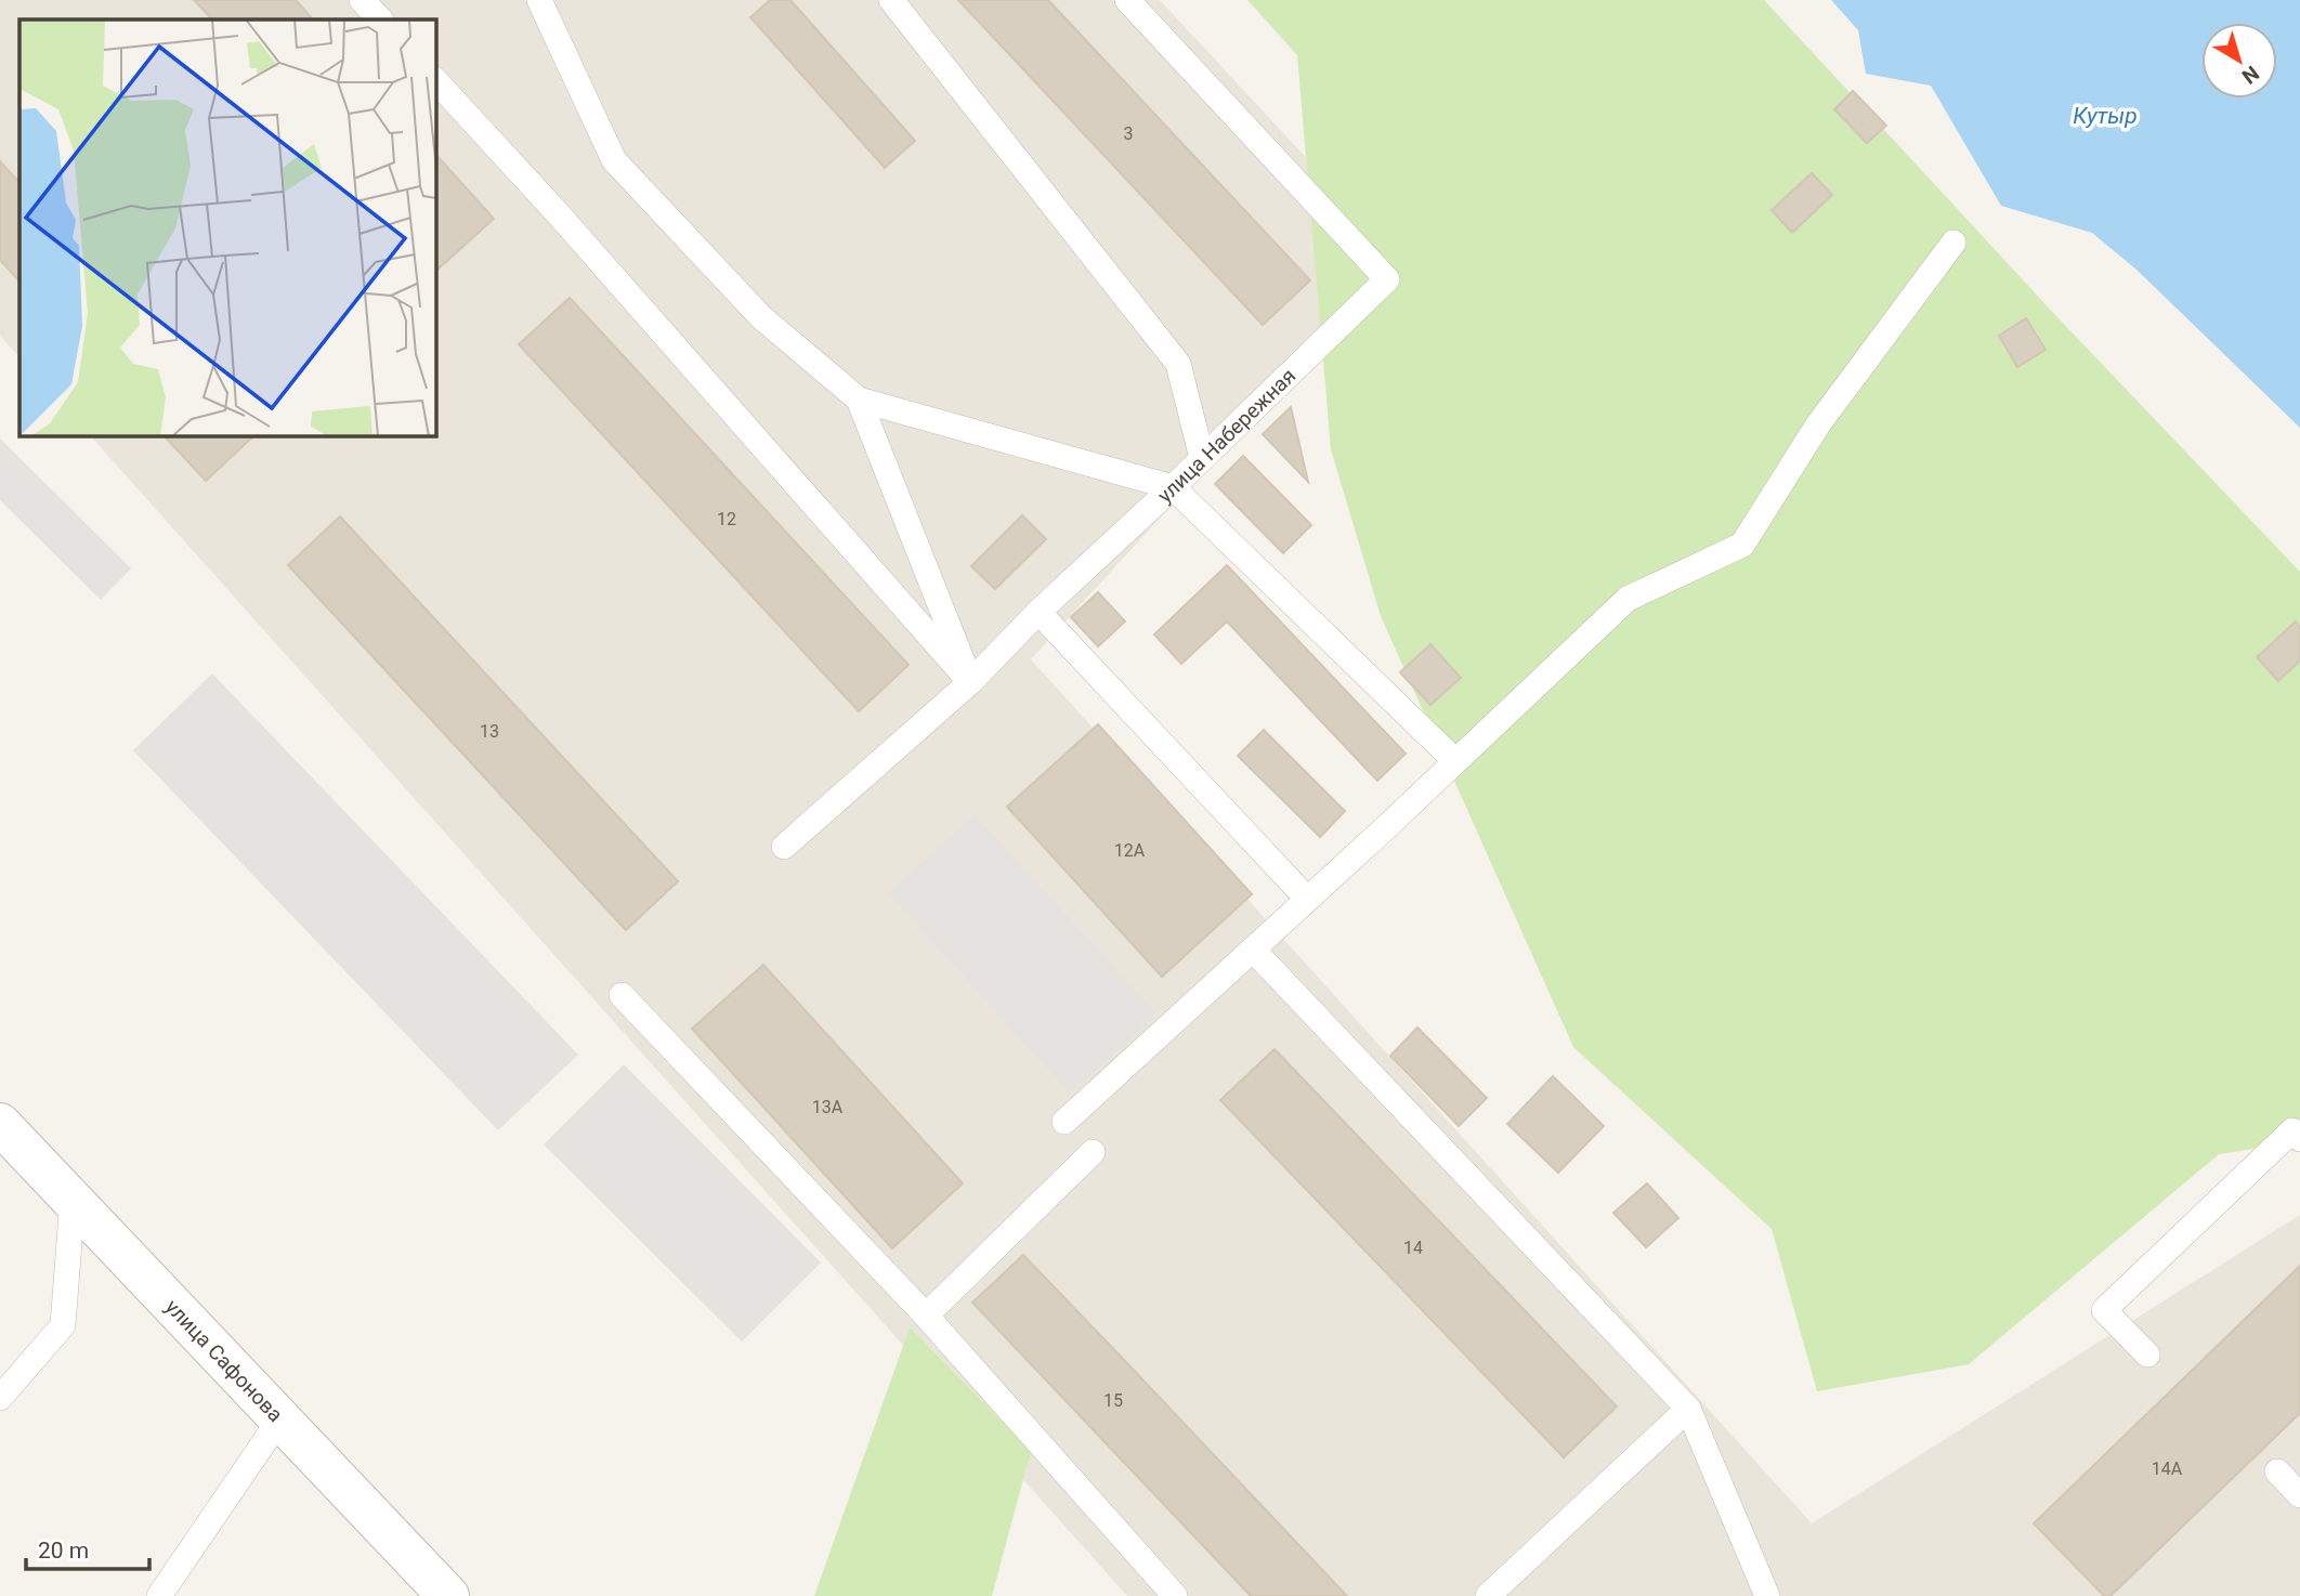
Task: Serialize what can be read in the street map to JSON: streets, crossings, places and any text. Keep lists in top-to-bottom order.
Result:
{
  "streets": {
    "street": ["улица Сафонова"],
    "lane": ["улица Набережная"]
  },
  "water": ["Кутыр"],
  "house_numbers": [
    "3",
    "12",
    "13",
    "12А",
    "13А",
    "14",
    "15",
    "14А"
  ],
  "scale_bar": "20 m",
  "north": "bottom right"
}
